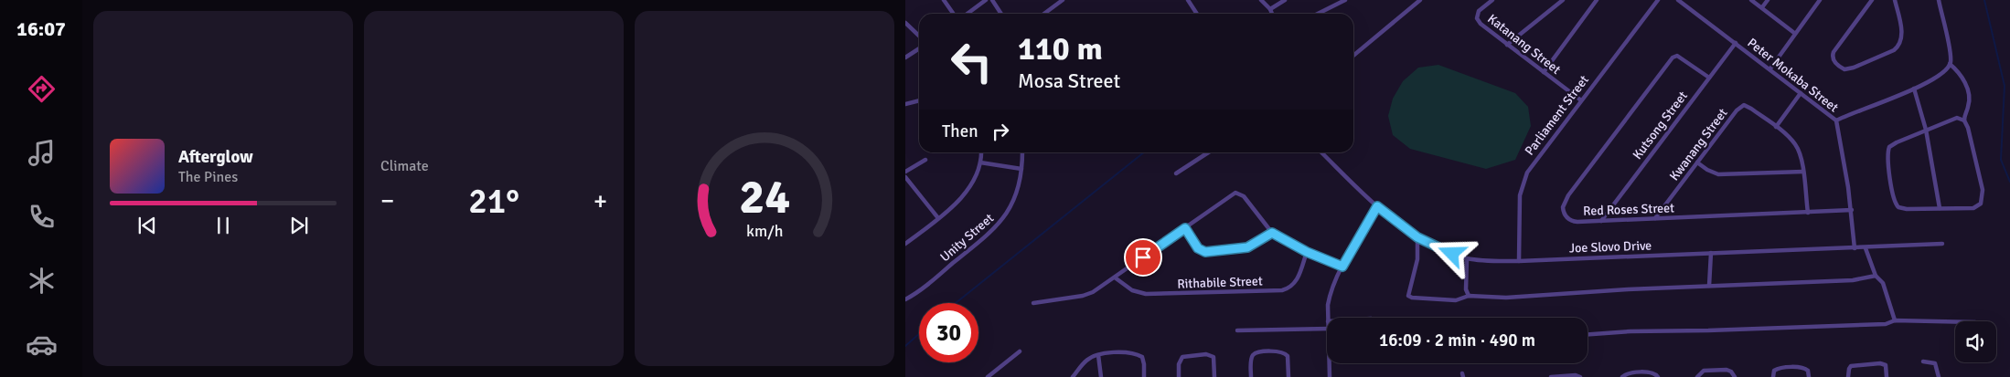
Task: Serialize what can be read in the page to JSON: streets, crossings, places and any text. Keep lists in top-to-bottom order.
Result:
{
  "streets": {
    "street": [
      "Katanang Street",
      "Peter Mokaba Street",
      "Parliament Street",
      "Kutsong Street",
      "Kwanang Street",
      "Red Roses Street",
      "Unity Street",
      "Joe Slovo Drive",
      "Rithabile Street"
    ]
  },
  "crossings": [
    ["Katanang Street", "Parliament Street"],
    ["Peter Mokaba Street", "Kutsong Street"],
    ["Peter Mokaba Street", "Red Roses Street"],
    ["Peter Mokaba Street", "Joe Slovo Drive"],
    ["Parliament Street", "Joe Slovo Drive"],
    ["Kutsong Street", "Red Roses Street"],
    ["Kwanang Street", "Red Roses Street"]
  ],
  "page": {
    "tabs": "16:07",
    "tile": "Climate",
    "turn": ["110 m", "Mosa Street"],
    "then": "Then",
    "song": ["Afterglow", "The Pines"],
    "heat": ["−", "21°", "+"],
    "limit": "30",
    "trip": "16:09 · 2 min · 490 m",
    "gauge": ["24", "km/h"]
  }
}
